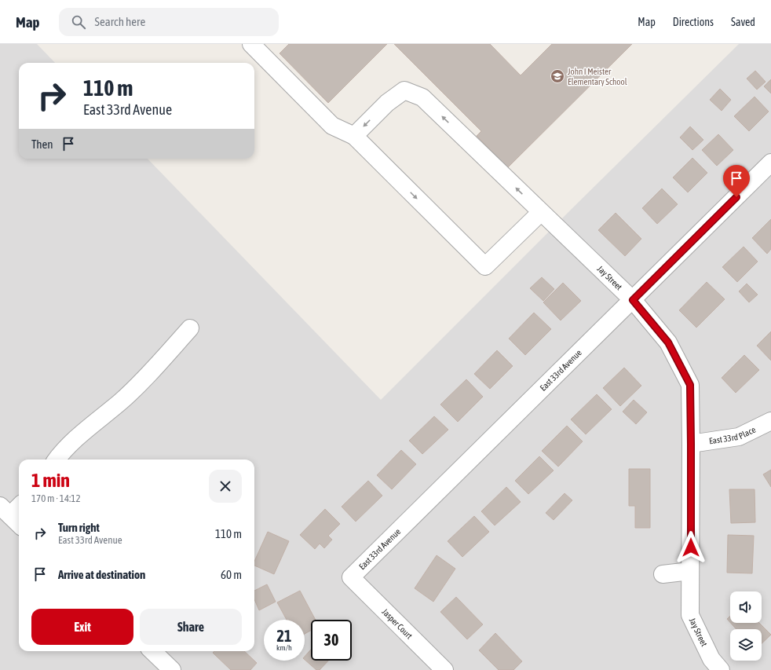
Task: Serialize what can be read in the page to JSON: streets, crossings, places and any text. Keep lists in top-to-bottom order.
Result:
{
  "streets": {
    "street": [
      "Jay Street",
      "East 33rd Avenue",
      "East 33rd Place",
      "Jasper Court"
    ]
  },
  "crossings": [
    ["Jay Street", "East 33rd Avenue"],
    ["Jay Street", "East 33rd Place"],
    ["East 33rd Avenue", "Jasper Court"]
  ],
  "places": {
    "school or university": ["John I Meister Elementary School"]
  },
  "page": {
    "header": "Map",
    "search": "Search here",
    "nav": ["Map", "Directions", "Saved"],
    "turn": ["110 m", "East 33rd Avenue"],
    "then": "Then",
    "heading": ["1 min", "170 m · 14:12"],
    "list": [
      {
        "name": "Turn right",
        "note": "East 33rd Avenue",
        "value": "110 m"
      },
      {
        "name": "Arrive at destination",
        "value": "60 m"
      }
    ],
    "buttons": ["Exit", "Share"],
    "speed": "21 km/h",
    "limit": "30"
  }
}
